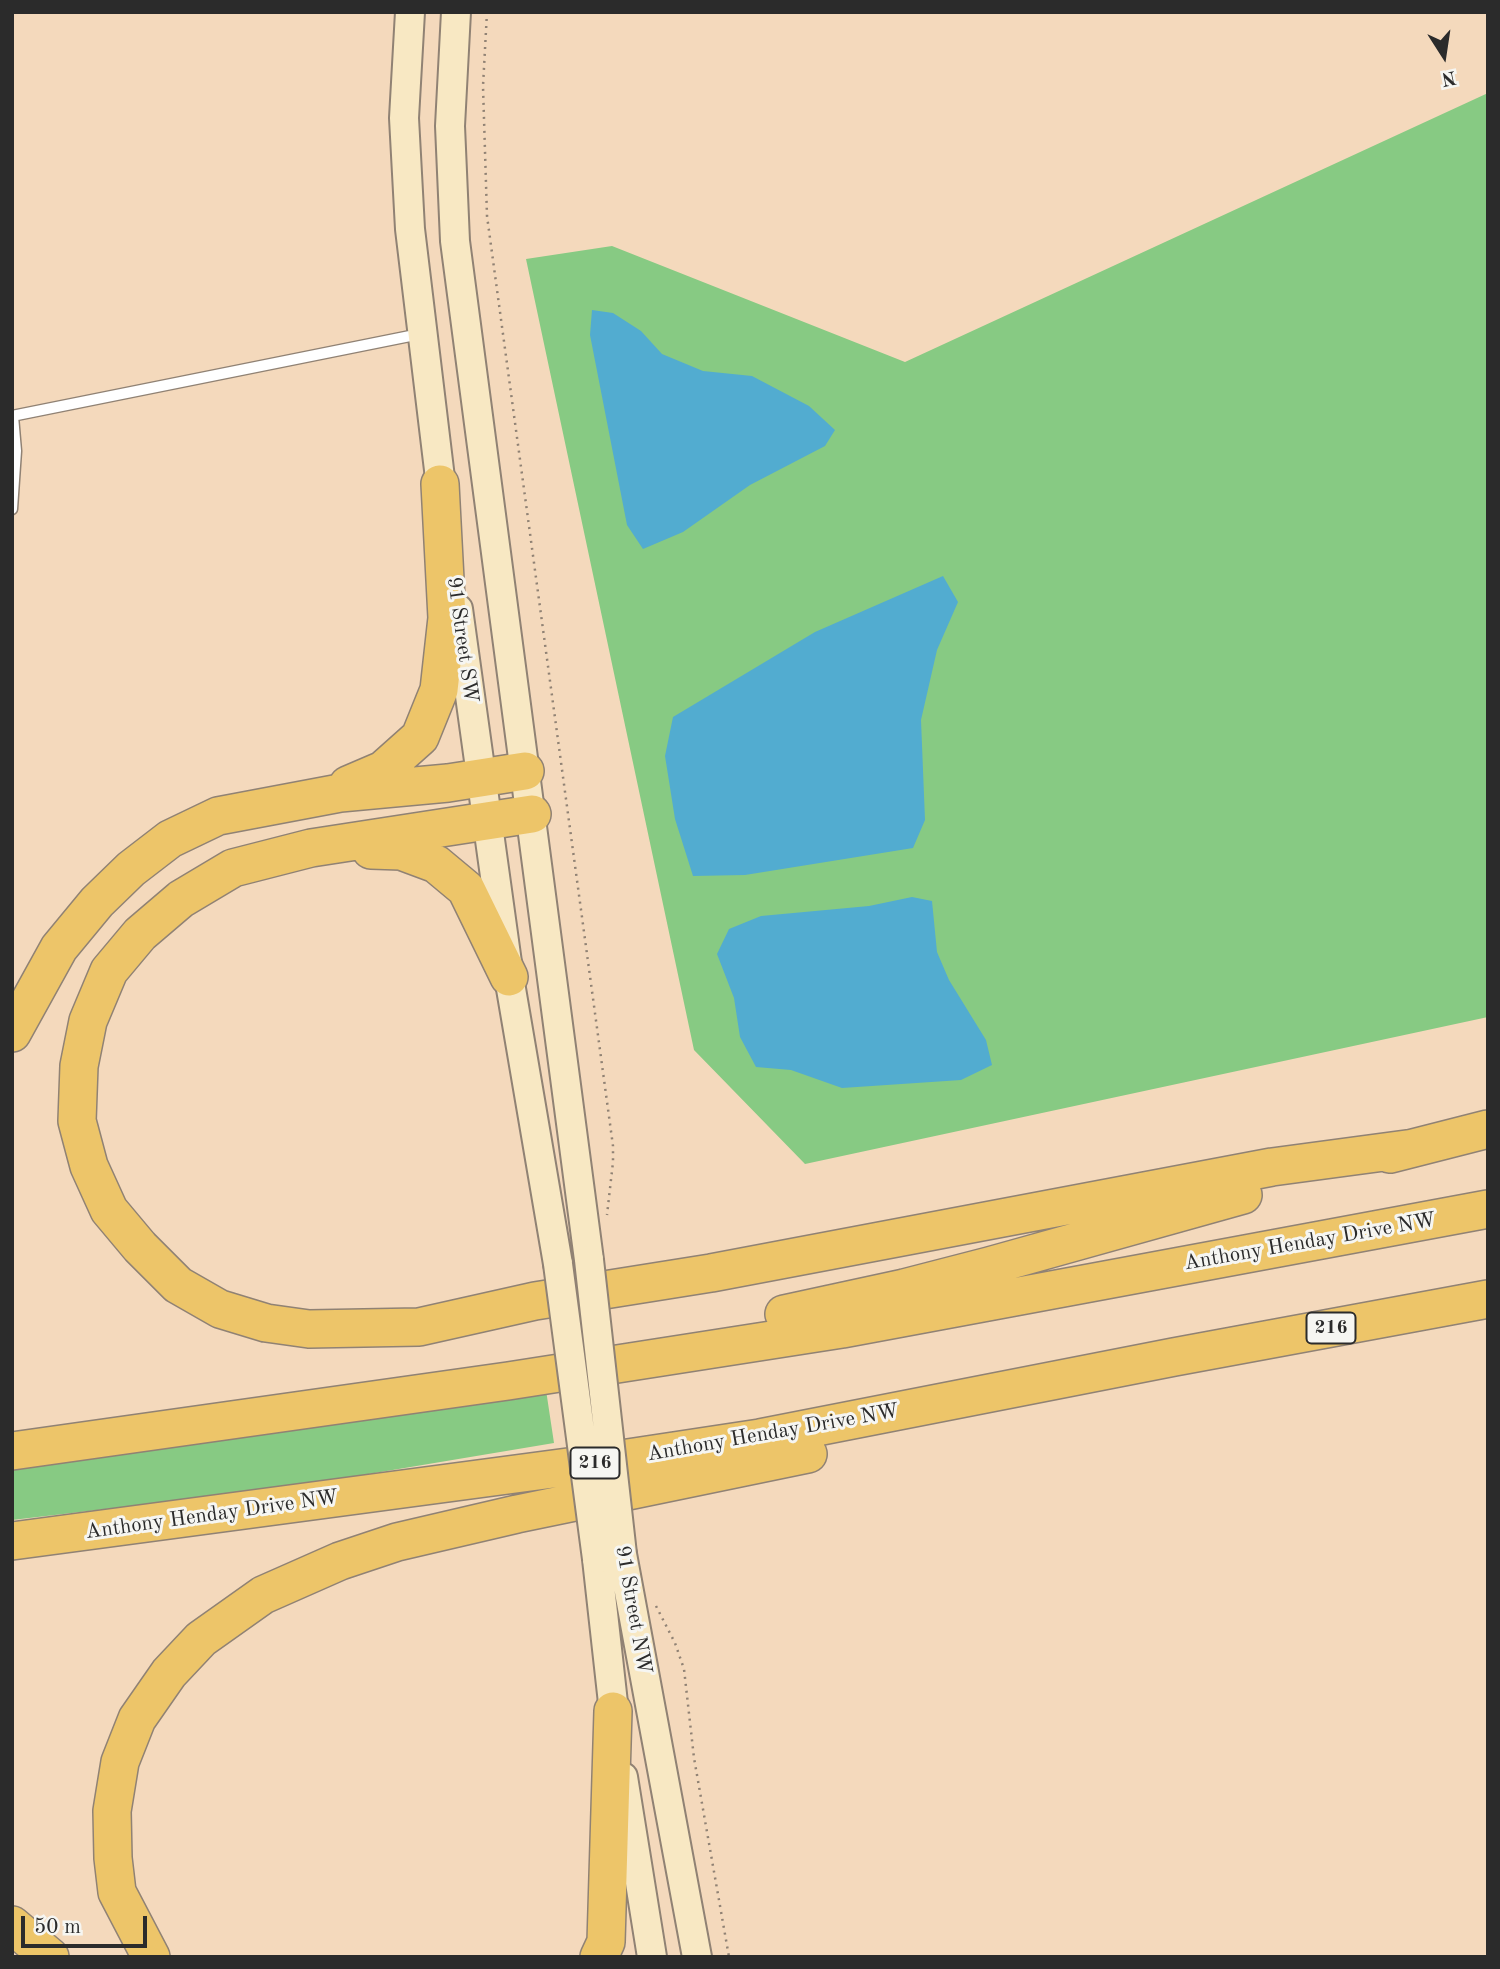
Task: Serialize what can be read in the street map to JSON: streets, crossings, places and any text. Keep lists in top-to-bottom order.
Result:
{
  "streets": {
    "highway": ["Anthony Henday Drive NW", "216"],
    "main road": ["91 Street SW", "91 Street NW"]
  },
  "crossings": [
    ["91 Street SW", "91 Street NW"]
  ],
  "scale_bar": "50 m",
  "north": "bottom"
}
